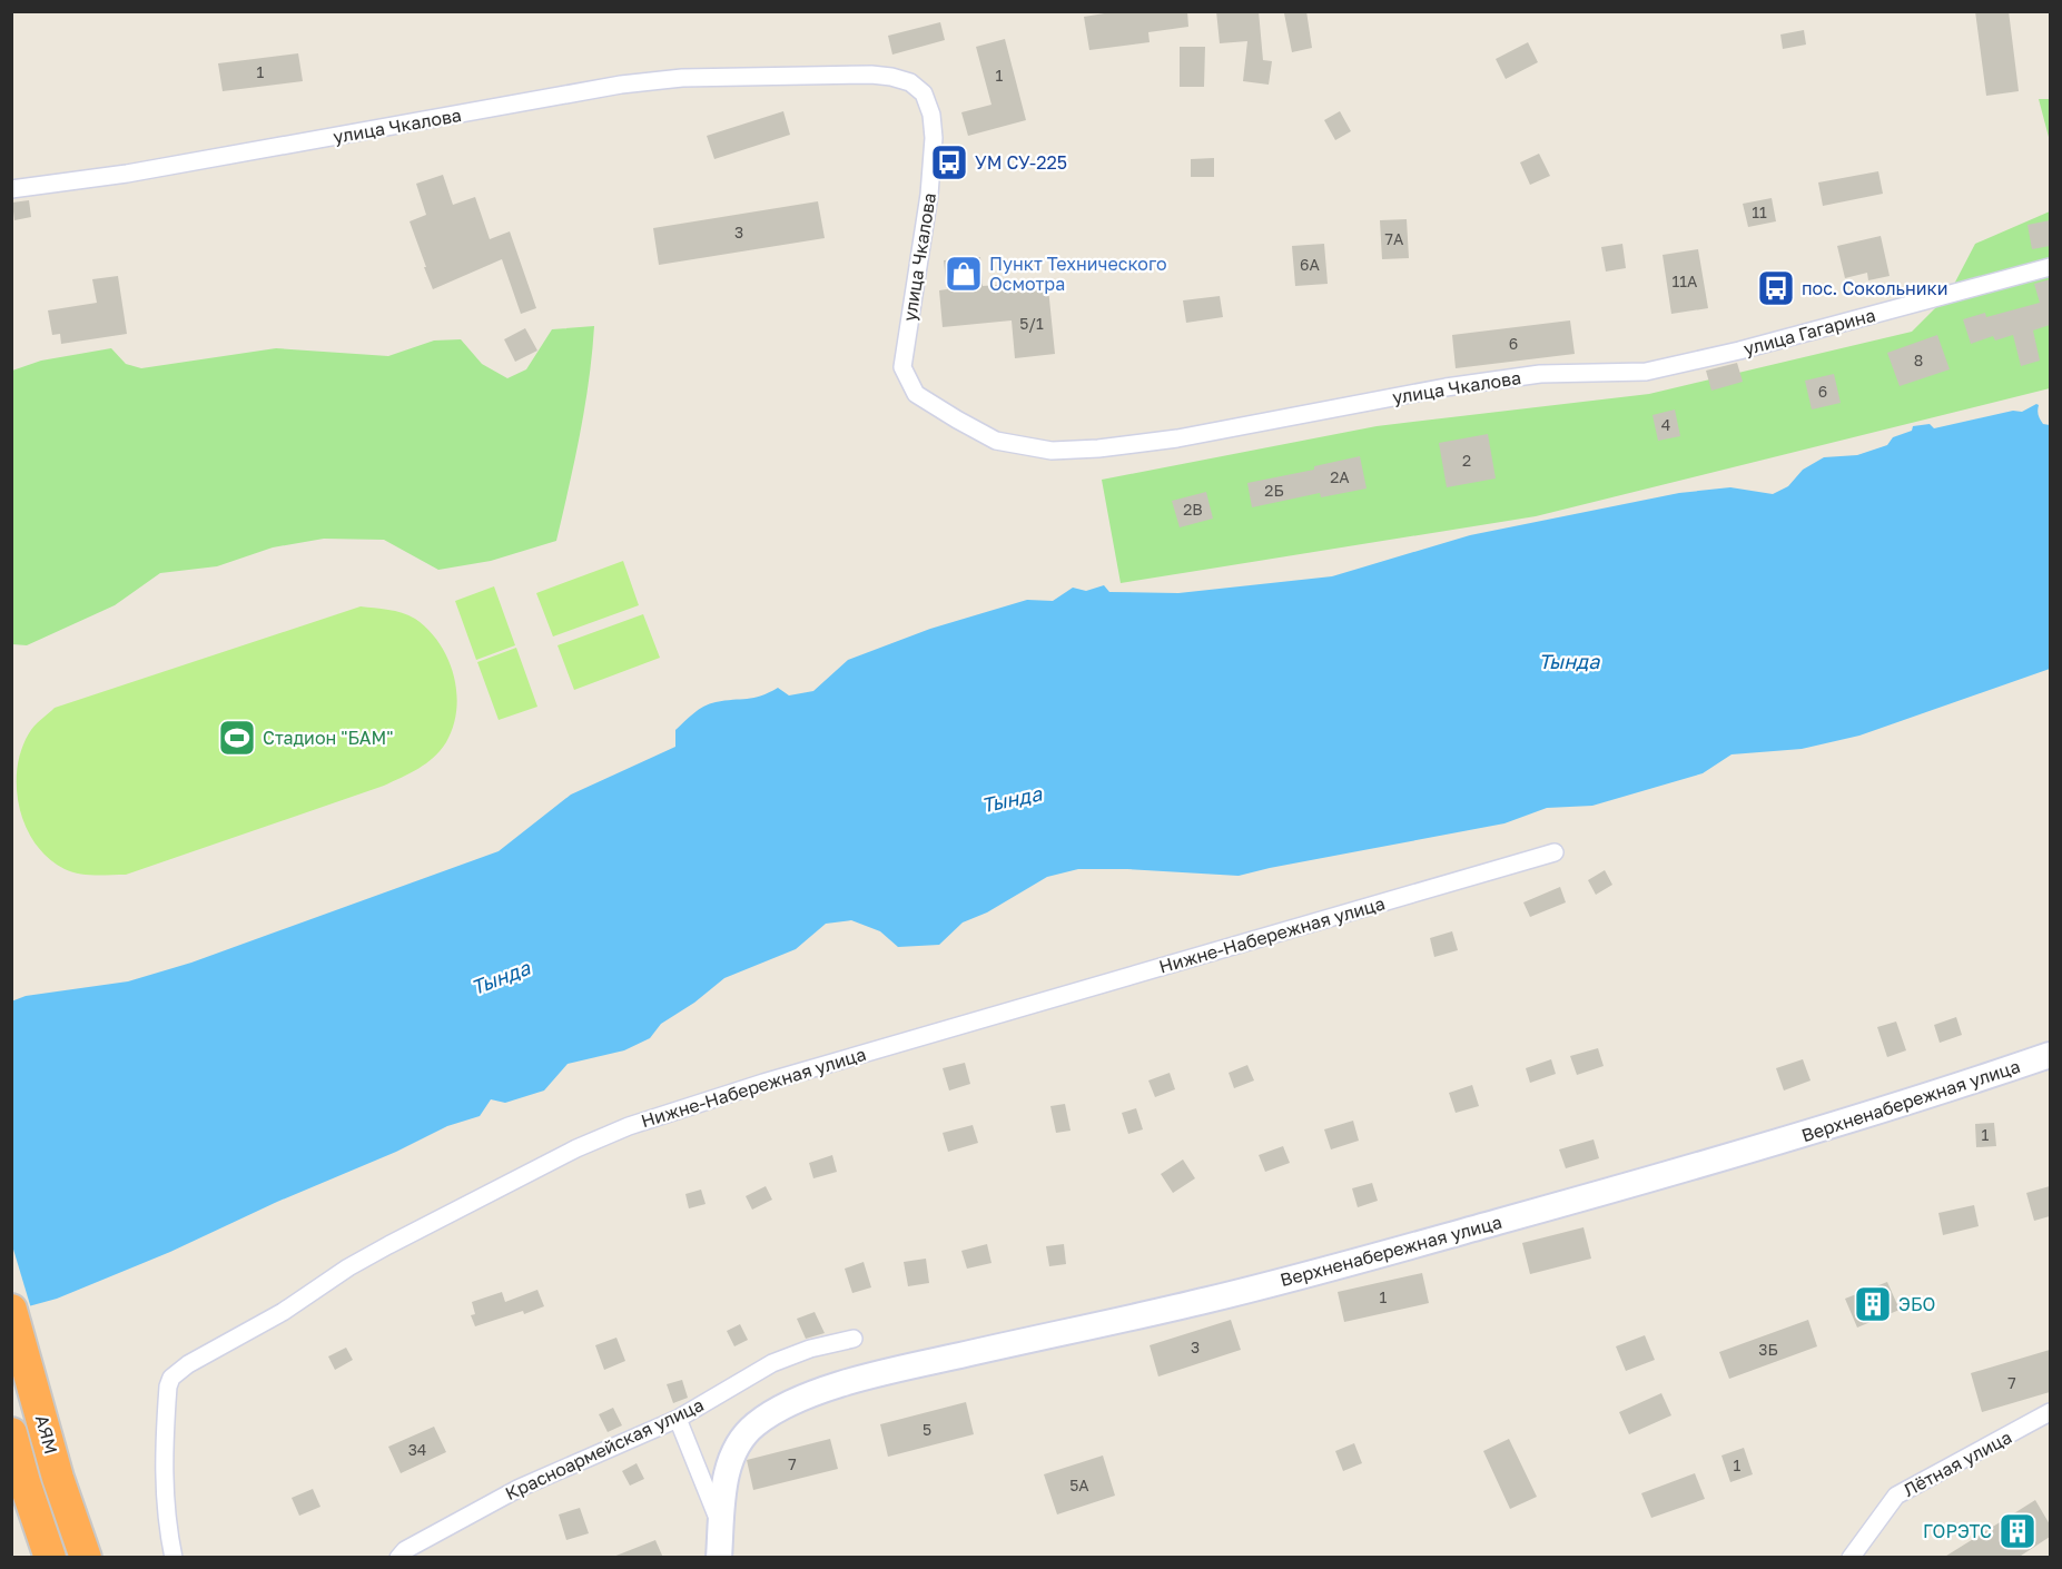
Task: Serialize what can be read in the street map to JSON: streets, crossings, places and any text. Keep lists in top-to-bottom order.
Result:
{
  "streets": {
    "highway": ["АЯМ"],
    "street": [
      "улица Чкалова",
      "улица Гагарина",
      "Нижне-Набережная улица",
      "Верхненабережная улица",
      "Красноармейская улица",
      "Лётная улица"
    ]
  },
  "crossings": [
    ["улица Чкалова", "улица Гагарина"]
  ],
  "water": ["Тында"],
  "places": {
    "bus stop": ["УМ СУ-225", "пос. Сокольники"],
    "shop": ["Пункт Технического Осмотра"],
    "sports": ["Стадион \"БАМ\""],
    "building": ["ЭБО", "ГОРЭТС"]
  },
  "house_numbers": [
    "1",
    "1",
    "11",
    "3",
    "7А",
    "6А",
    "11А",
    "5/1",
    "6",
    "8",
    "6",
    "4",
    "2",
    "2А",
    "2Б",
    "2В",
    "1",
    "1",
    "3",
    "3Б",
    "7",
    "5",
    "34",
    "7",
    "1",
    "5А"
  ]
}
